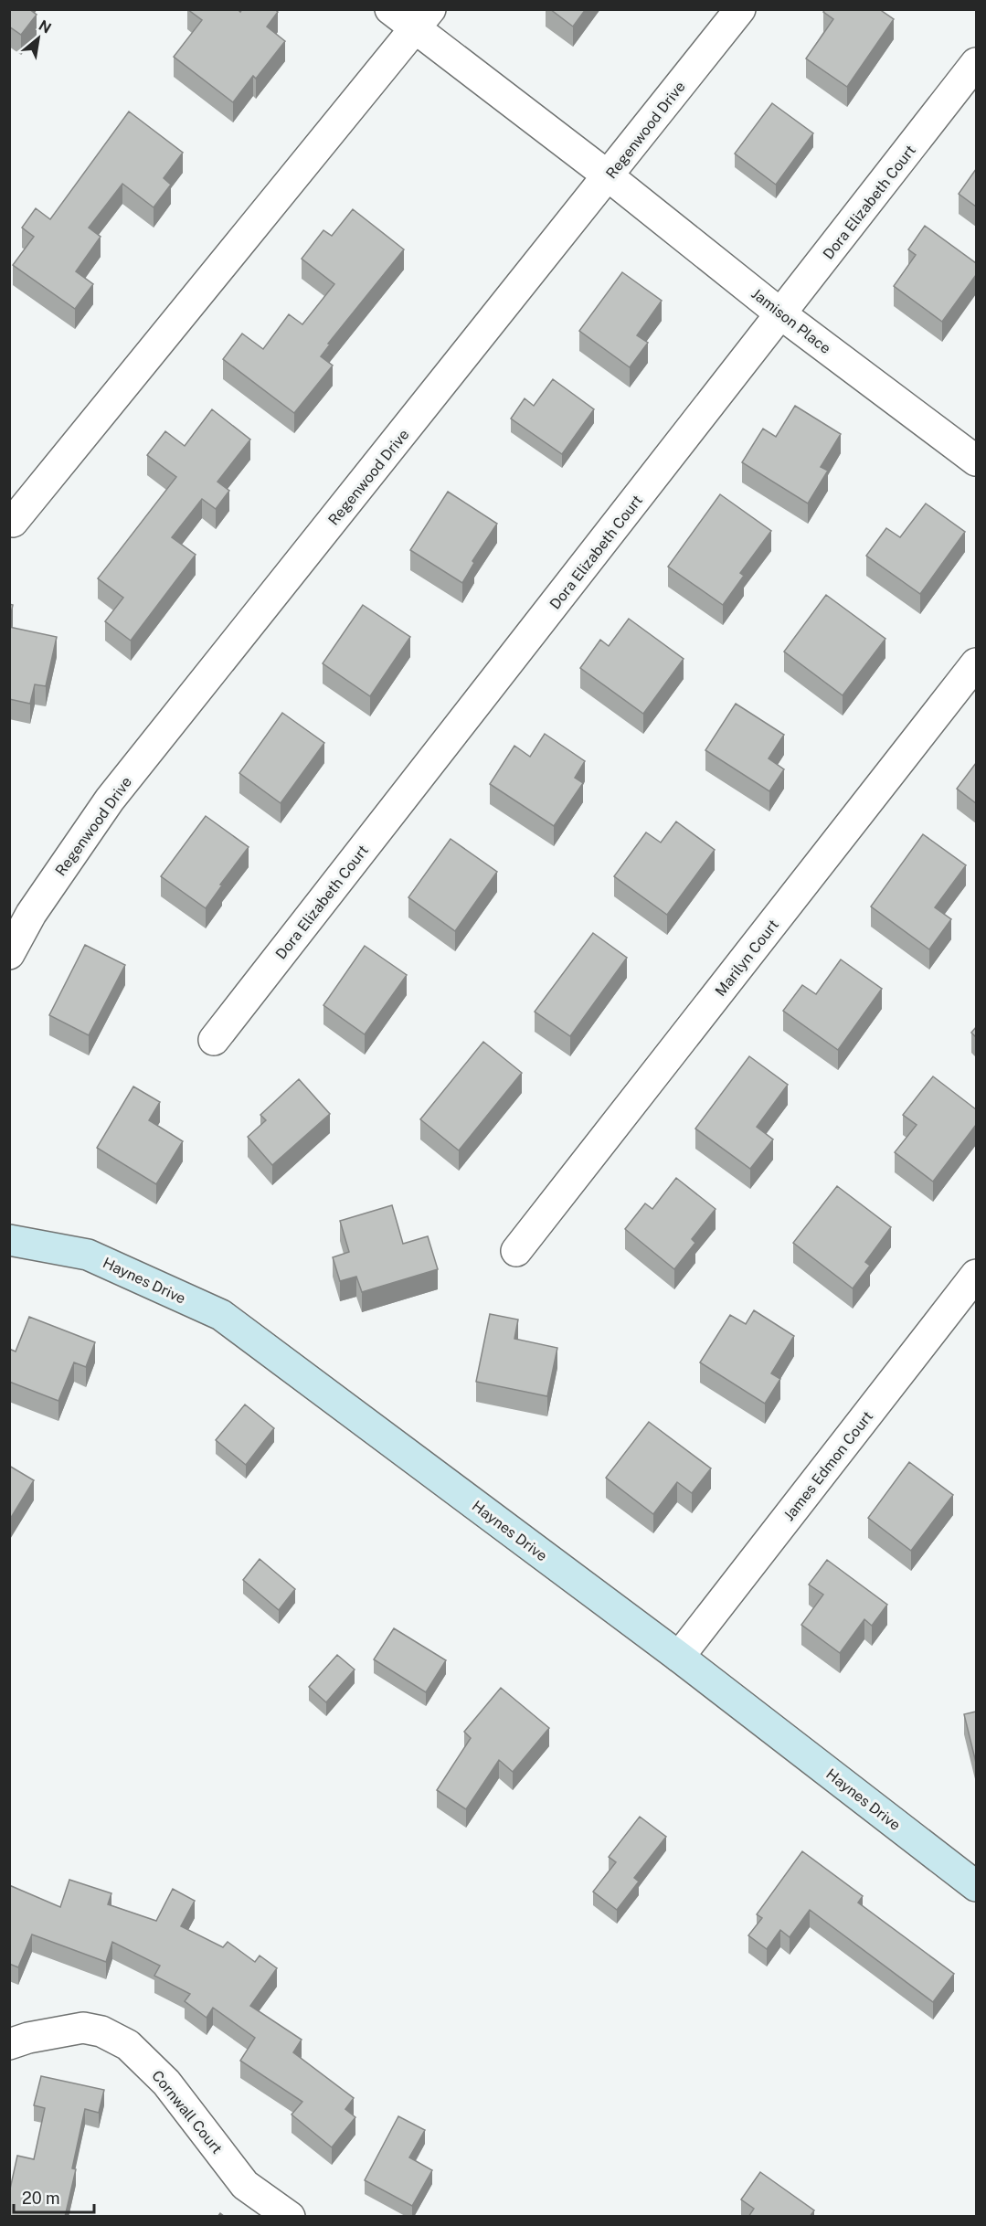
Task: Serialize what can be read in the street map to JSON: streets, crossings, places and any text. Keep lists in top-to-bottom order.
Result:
{
  "streets": {
    "street": [
      "Regenwood Drive",
      "Dora Elizabeth Court",
      "Jamison Place",
      "Marilyn Court",
      "Haynes Drive",
      "James Edmon Court",
      "Cornwall Court"
    ]
  },
  "crossings": [
    ["Regenwood Drive", "Jamison Place"],
    ["Dora Elizabeth Court", "Jamison Place"],
    ["Haynes Drive", "James Edmon Court"]
  ],
  "scale_bar": "20 m",
  "north": "top right"
}
